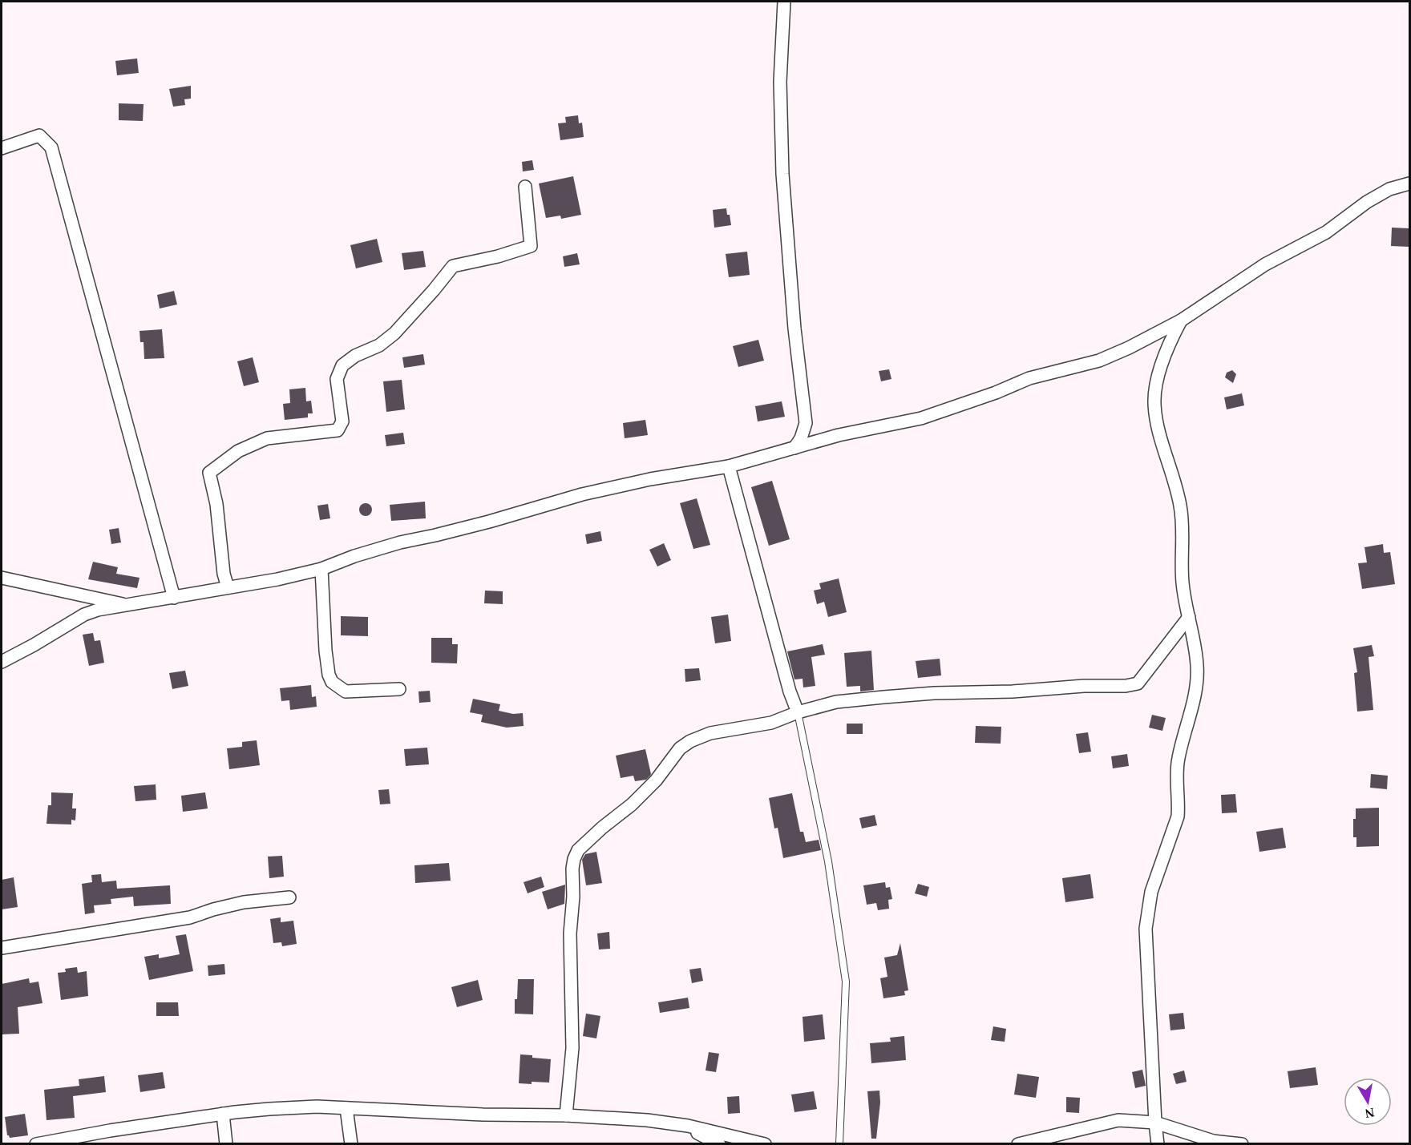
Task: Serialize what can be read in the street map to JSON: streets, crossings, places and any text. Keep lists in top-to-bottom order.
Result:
{
  "north": "bottom"
}
